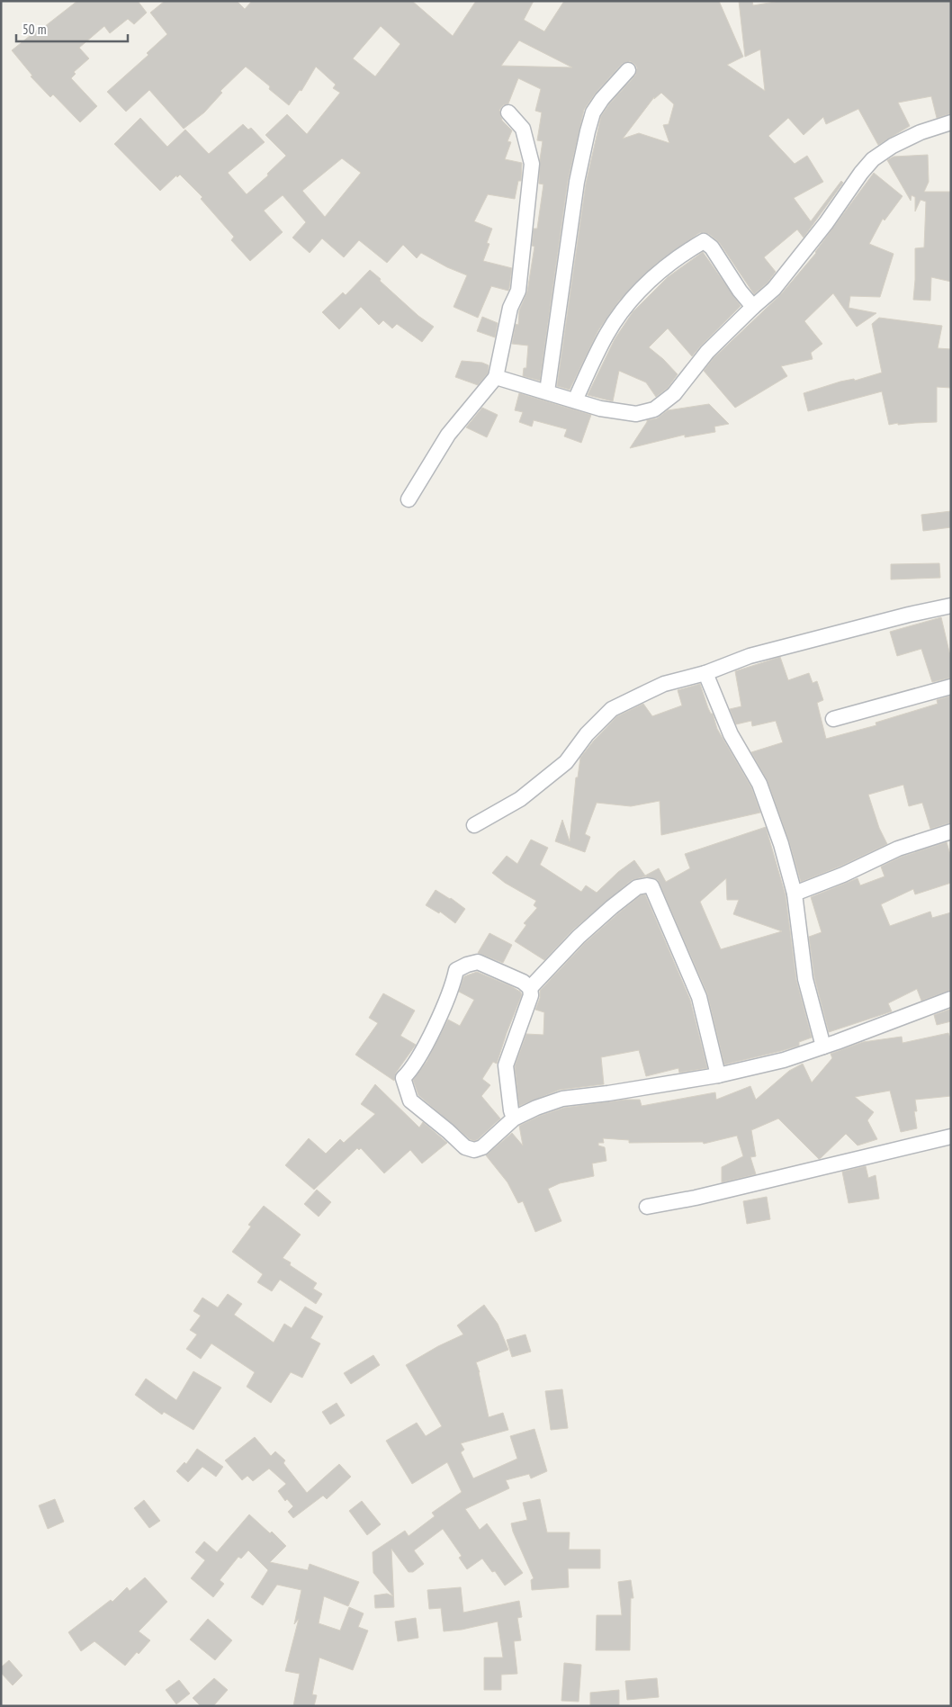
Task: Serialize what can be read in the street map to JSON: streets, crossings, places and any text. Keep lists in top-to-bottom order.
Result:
{
  "scale_bar": "50 m"
}
